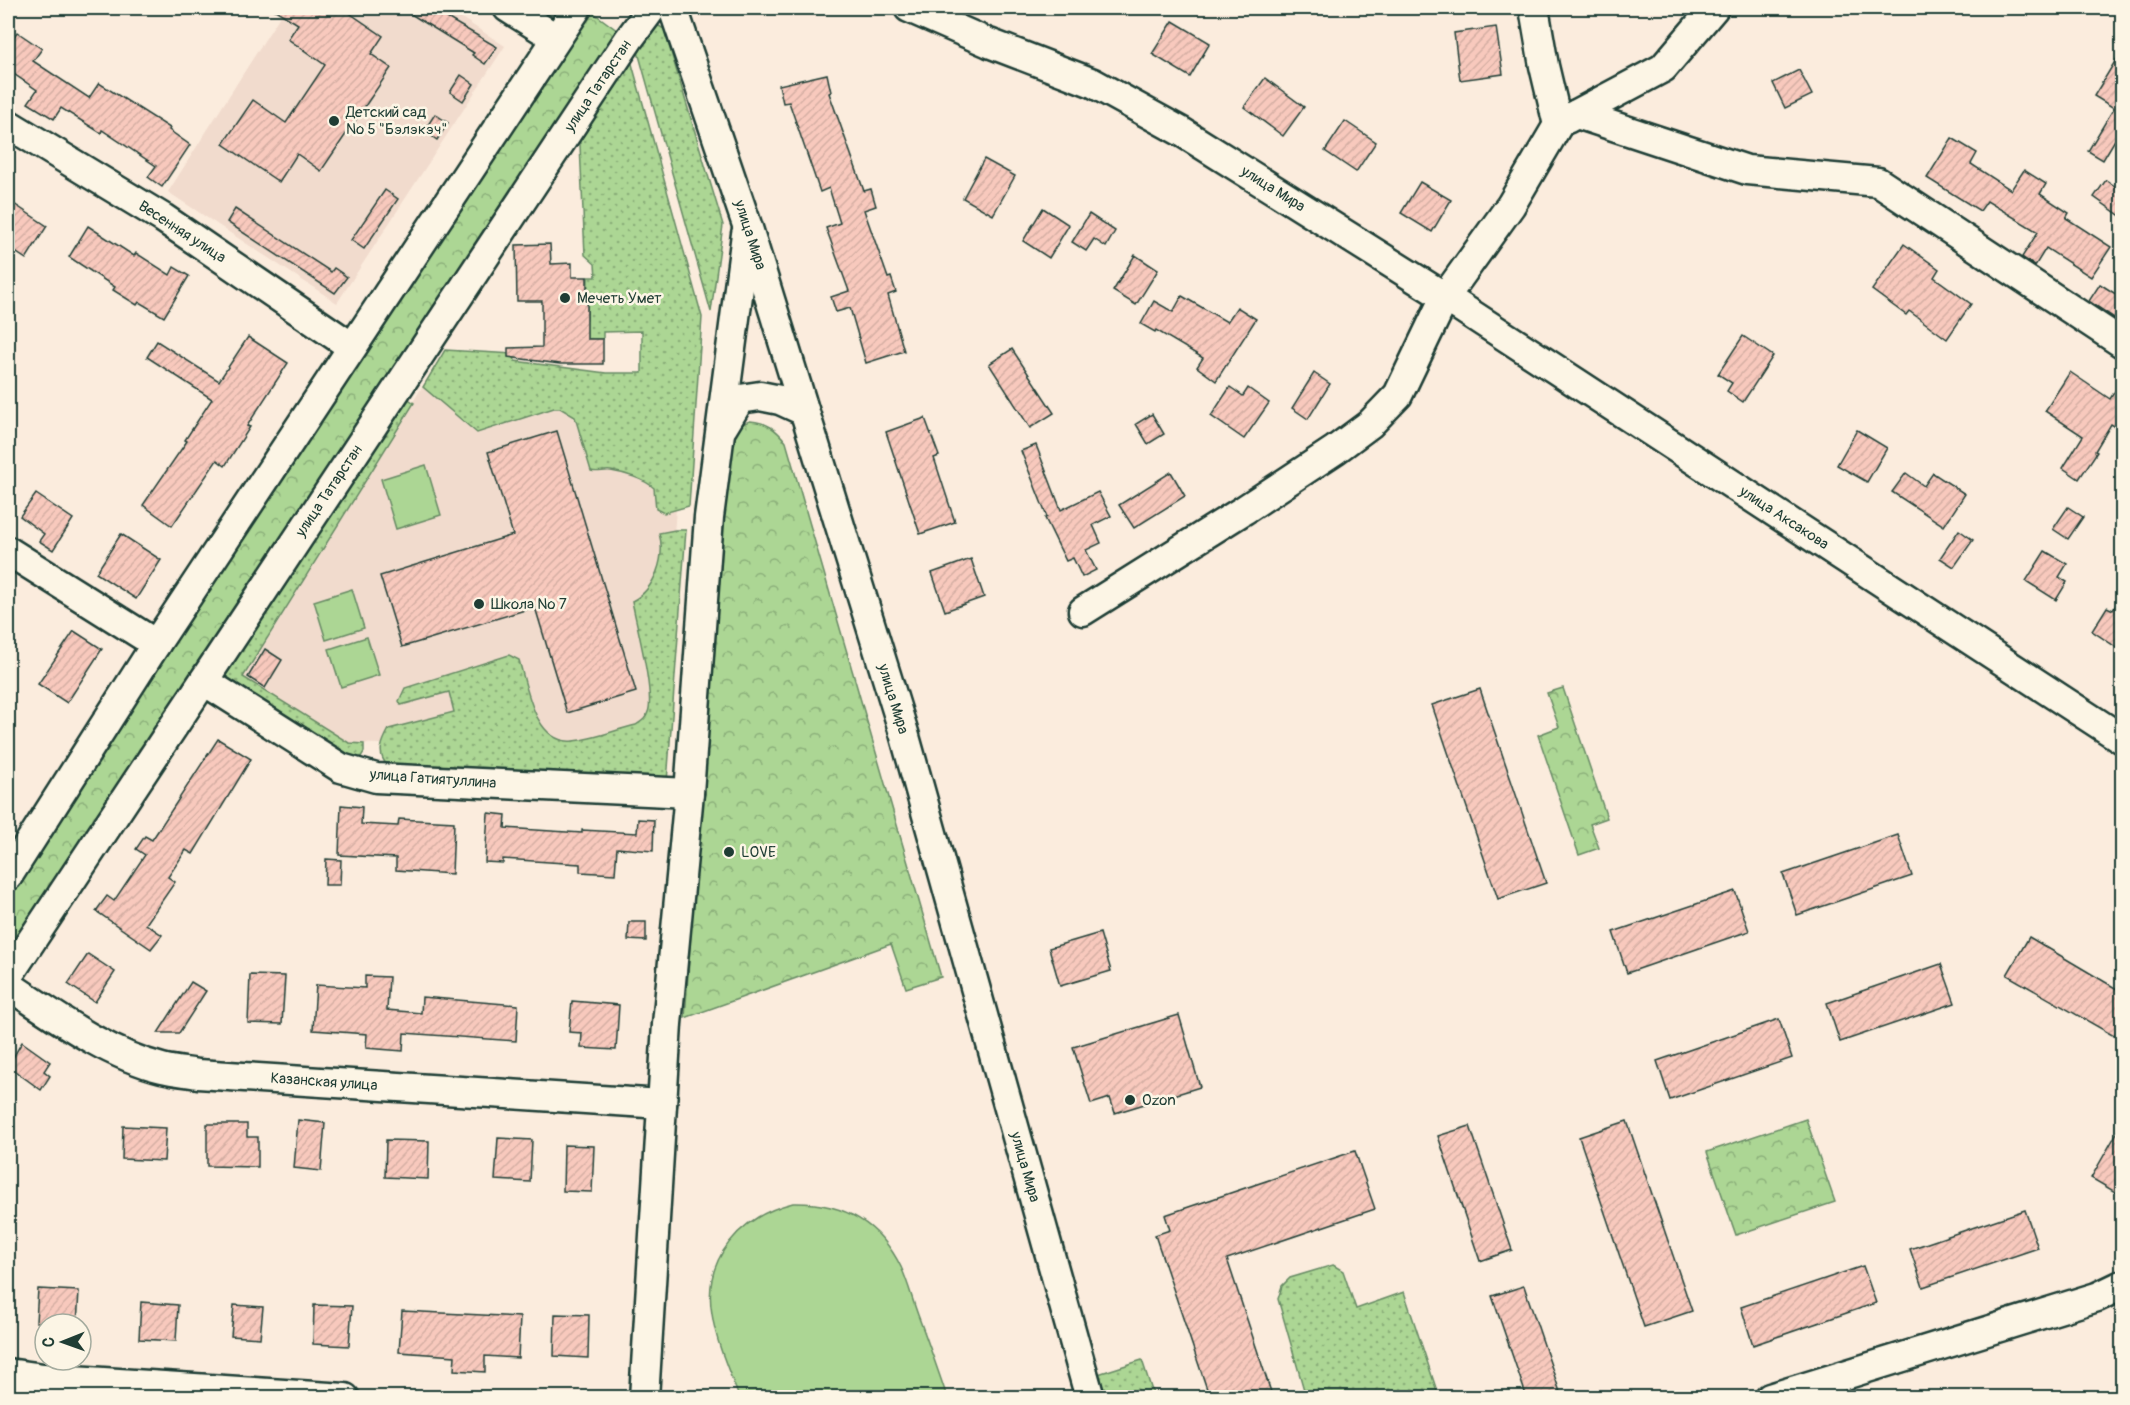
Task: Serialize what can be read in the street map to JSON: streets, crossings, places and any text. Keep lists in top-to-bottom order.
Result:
{
  "streets": {
    "street": [
      "улица Татарстан",
      "улица Мира",
      "Весенняя улица",
      "улица Аксакова",
      "улица Гатиятуллина",
      "Казанская улица"
    ]
  },
  "crossings": [
    ["улица Татарстан", "улица Гатиятуллина"],
    ["улица Мира", "улица Аксакова"]
  ],
  "places": [
    "Детский сад № 5 \"Бэлэкэч\"",
    "Мечеть Умет",
    "Школа № 7",
    "LOVE",
    "Ozon"
  ],
  "north": "left"
}
